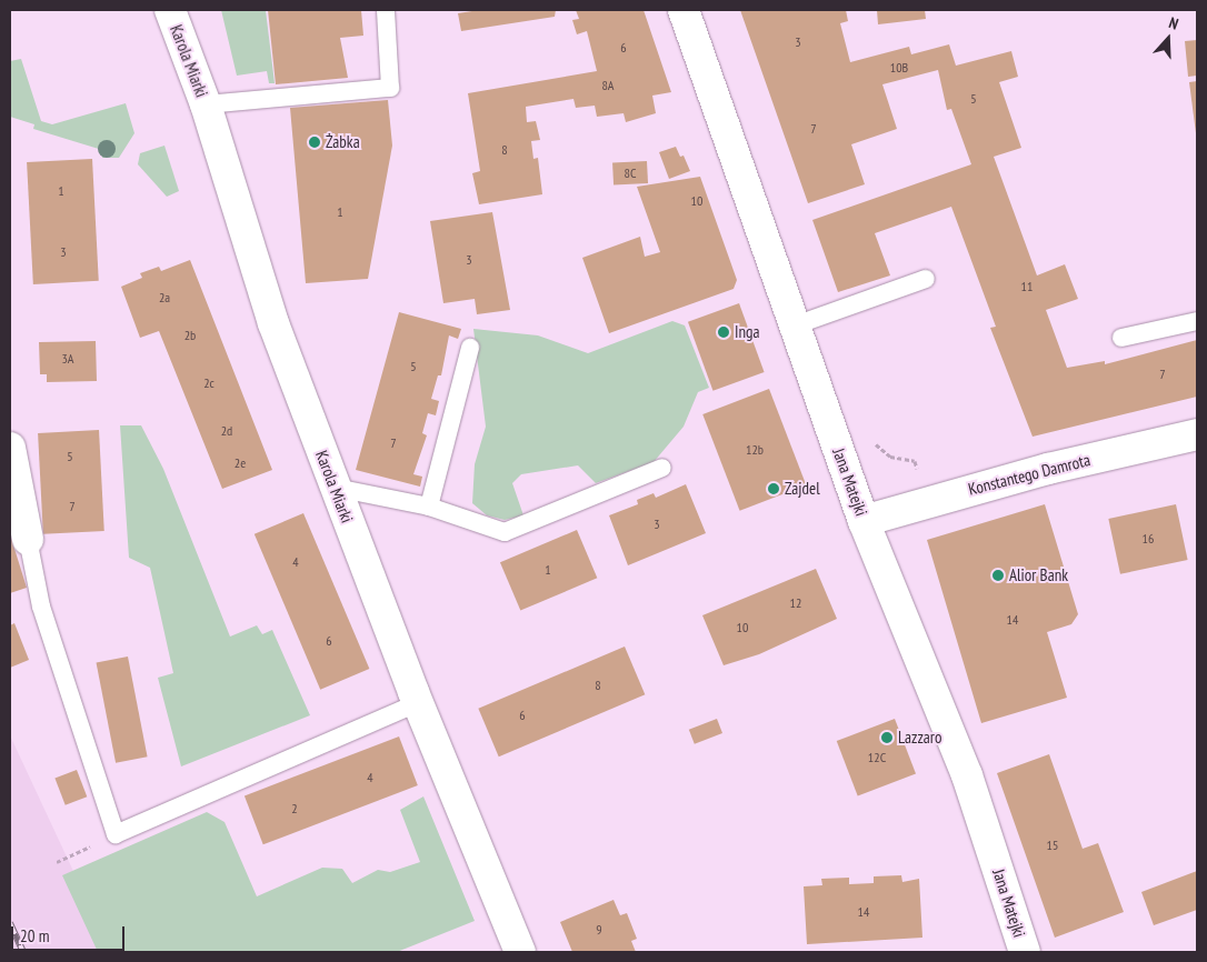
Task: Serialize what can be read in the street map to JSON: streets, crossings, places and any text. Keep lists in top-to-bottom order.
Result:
{
  "streets": {
    "street": ["Karola Miarki", "Konstantego Damrota", "Jana Matejki"]
  },
  "crossings": [
    ["Konstantego Damrota", "Jana Matejki"]
  ],
  "places": [
    "Żabka",
    "Inga",
    "Zajdel",
    "Alior Bank",
    "Lazzaro"
  ],
  "house_numbers": [
    "3",
    "6",
    "10B",
    "8A",
    "5",
    "7",
    "8",
    "8C",
    "1",
    "10",
    "1",
    "3",
    "3",
    "11",
    "2a",
    "2b",
    "3A",
    "5",
    "7",
    "2c",
    "2d",
    "7",
    "12b",
    "5",
    "2e",
    "7",
    "3",
    "16",
    "4",
    "1",
    "12",
    "14",
    "10",
    "6",
    "8",
    "6",
    "12C",
    "4",
    "2",
    "15",
    "14",
    "9"
  ],
  "scale_bar": "20 m",
  "north": "top"
}
